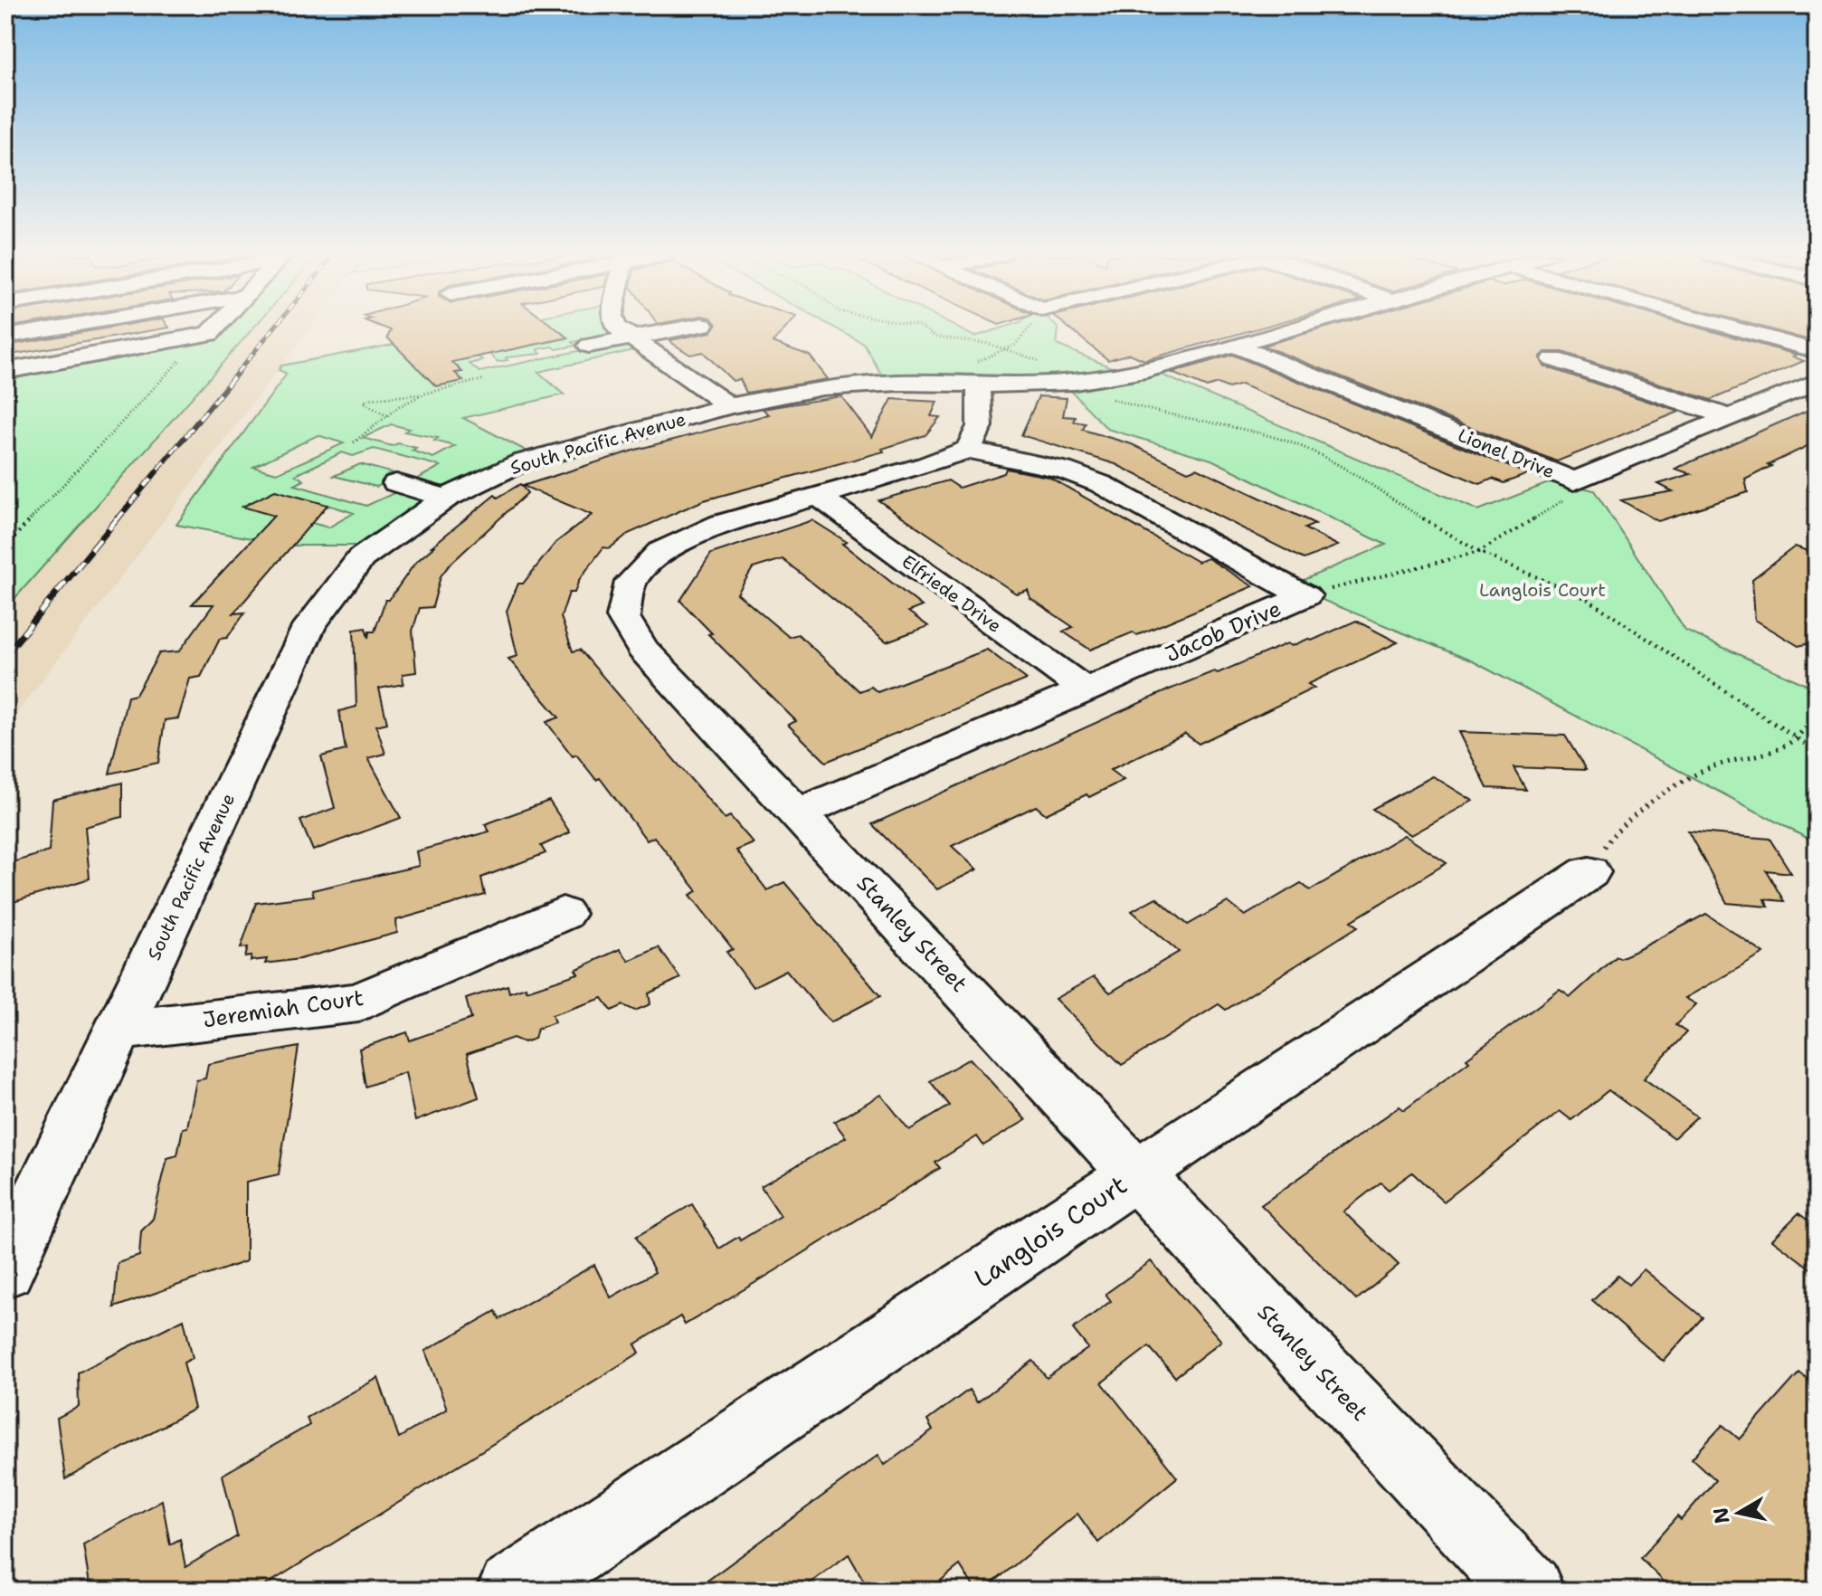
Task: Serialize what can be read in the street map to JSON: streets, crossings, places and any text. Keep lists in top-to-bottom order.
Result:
{
  "streets": {
    "street": [
      "South Pacific Avenue",
      "Lionel Drive",
      "Elfriede Drive",
      "Jacob Drive",
      "Stanley Street",
      "Jeremiah Court",
      "Langlois Court"
    ]
  },
  "crossings": [
    ["South Pacific Avenue", "Lionel Drive"],
    ["South Pacific Avenue", "Jeremiah Court"],
    ["Elfriede Drive", "Jacob Drive"],
    ["Elfriede Drive", "Stanley Street"],
    ["Jacob Drive", "Stanley Street"],
    ["Stanley Street", "Langlois Court"]
  ],
  "parks": ["Langlois Court"],
  "north": "left"
}
